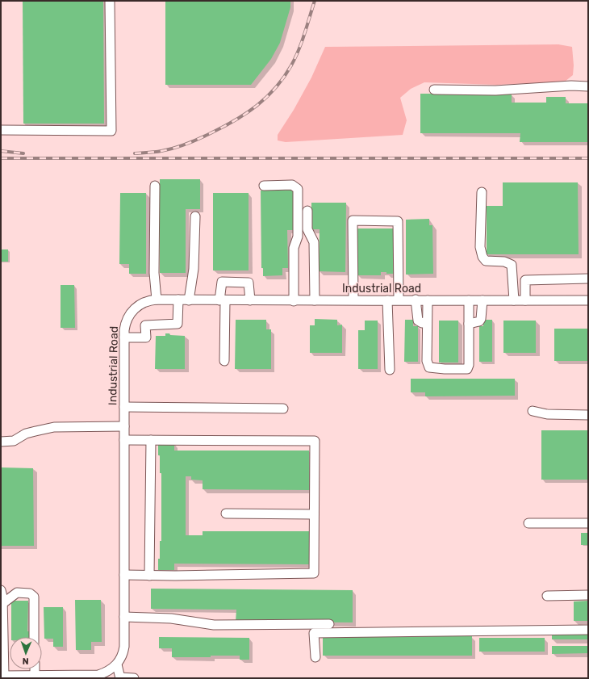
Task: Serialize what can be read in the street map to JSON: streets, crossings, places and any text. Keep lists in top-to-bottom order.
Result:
{
  "streets": {
    "street": ["Industrial Road"]
  },
  "north": "bottom"
}
